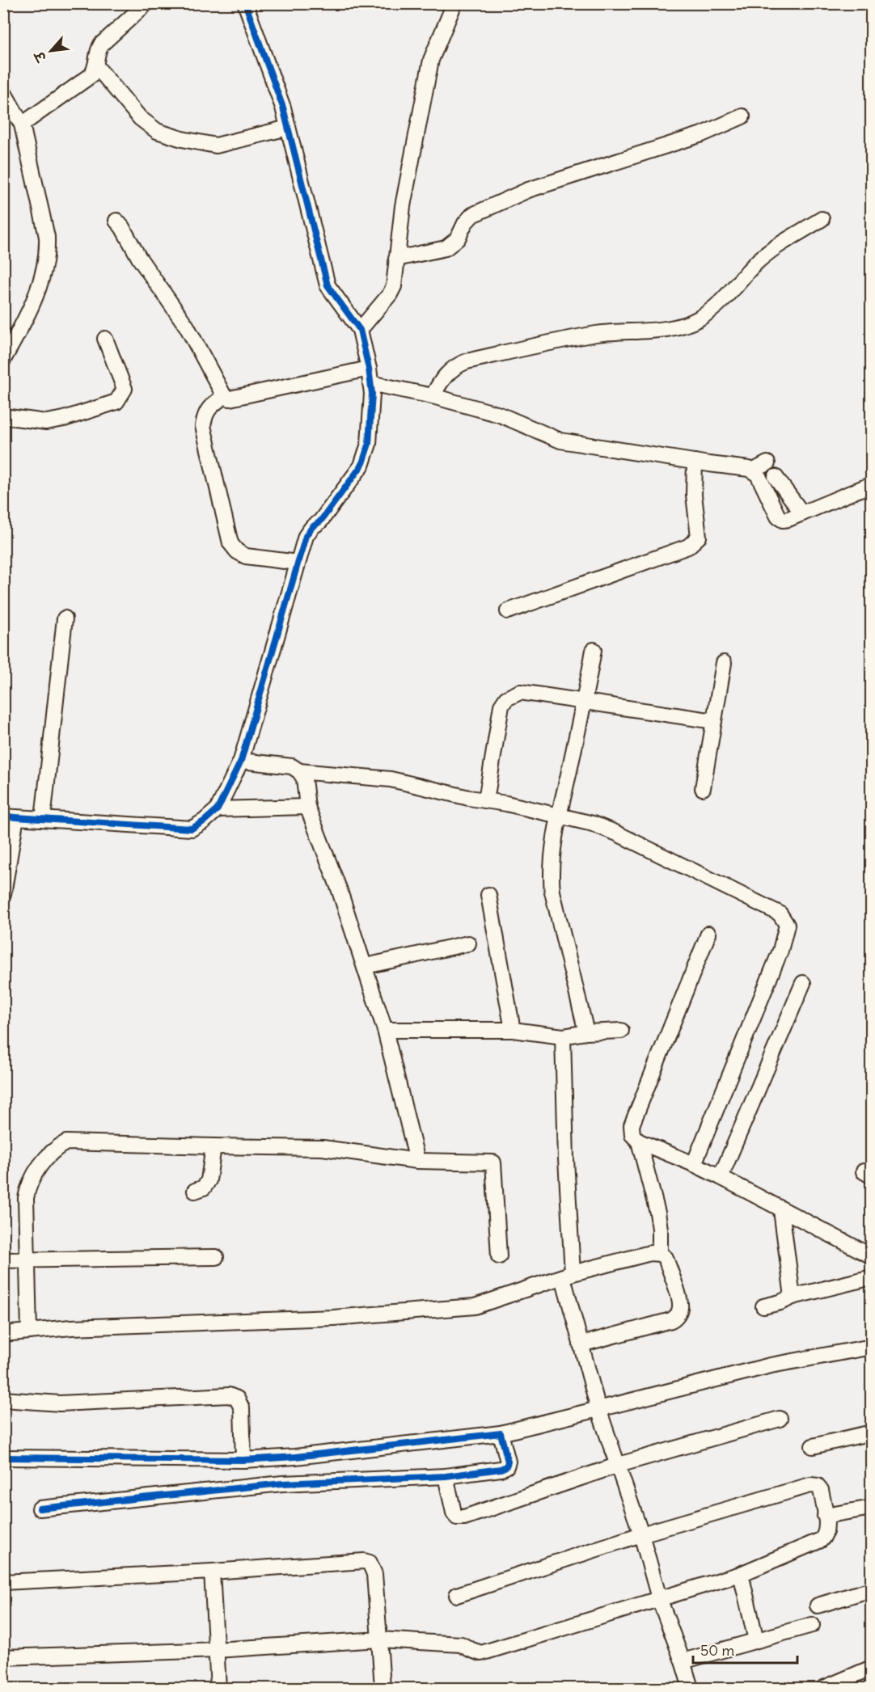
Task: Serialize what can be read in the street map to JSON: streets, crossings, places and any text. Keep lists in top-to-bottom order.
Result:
{
  "scale_bar": "50 m",
  "north": "bottom left"
}
